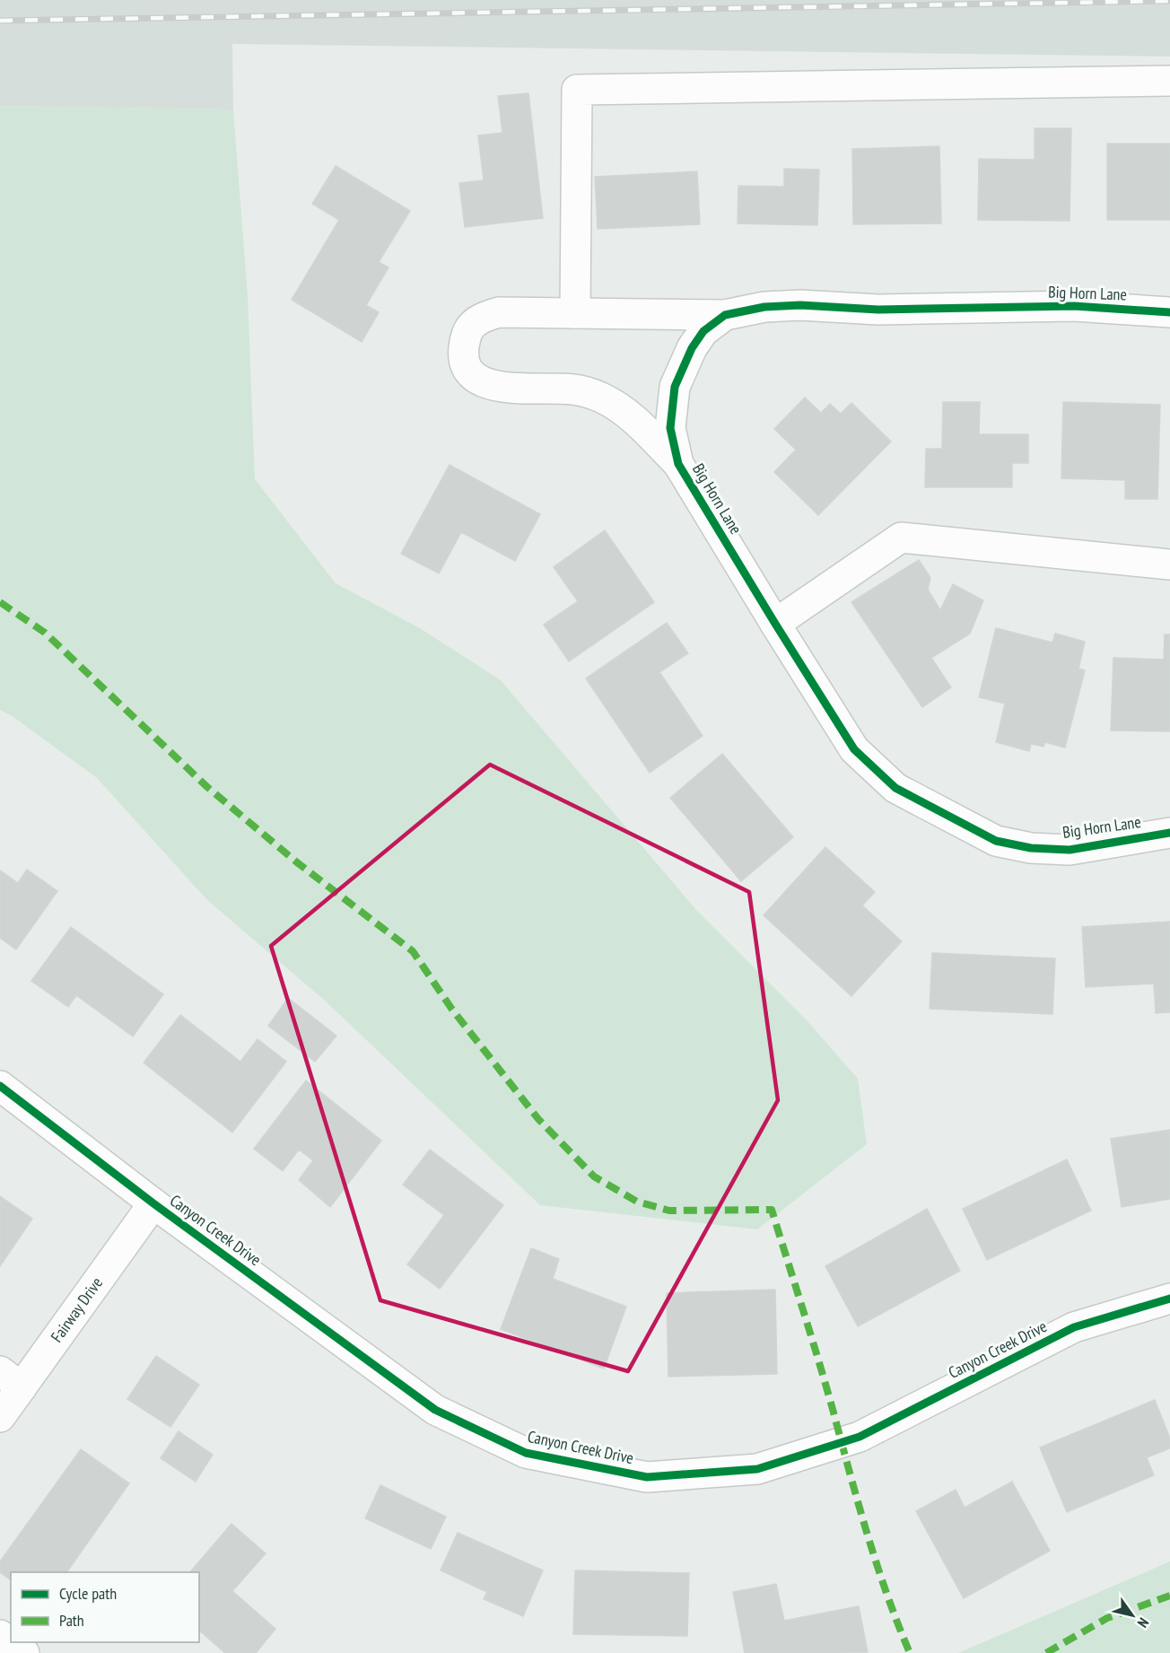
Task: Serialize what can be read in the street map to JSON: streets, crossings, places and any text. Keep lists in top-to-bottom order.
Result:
{
  "streets": {
    "street": ["Big Horn Lane", "Canyon Creek Drive", "Fairway Drive"]
  },
  "crossings": [
    ["Canyon Creek Drive", "Fairway Drive"]
  ],
  "legend": ["Cycle path", "Path"],
  "north": "bottom right"
}
